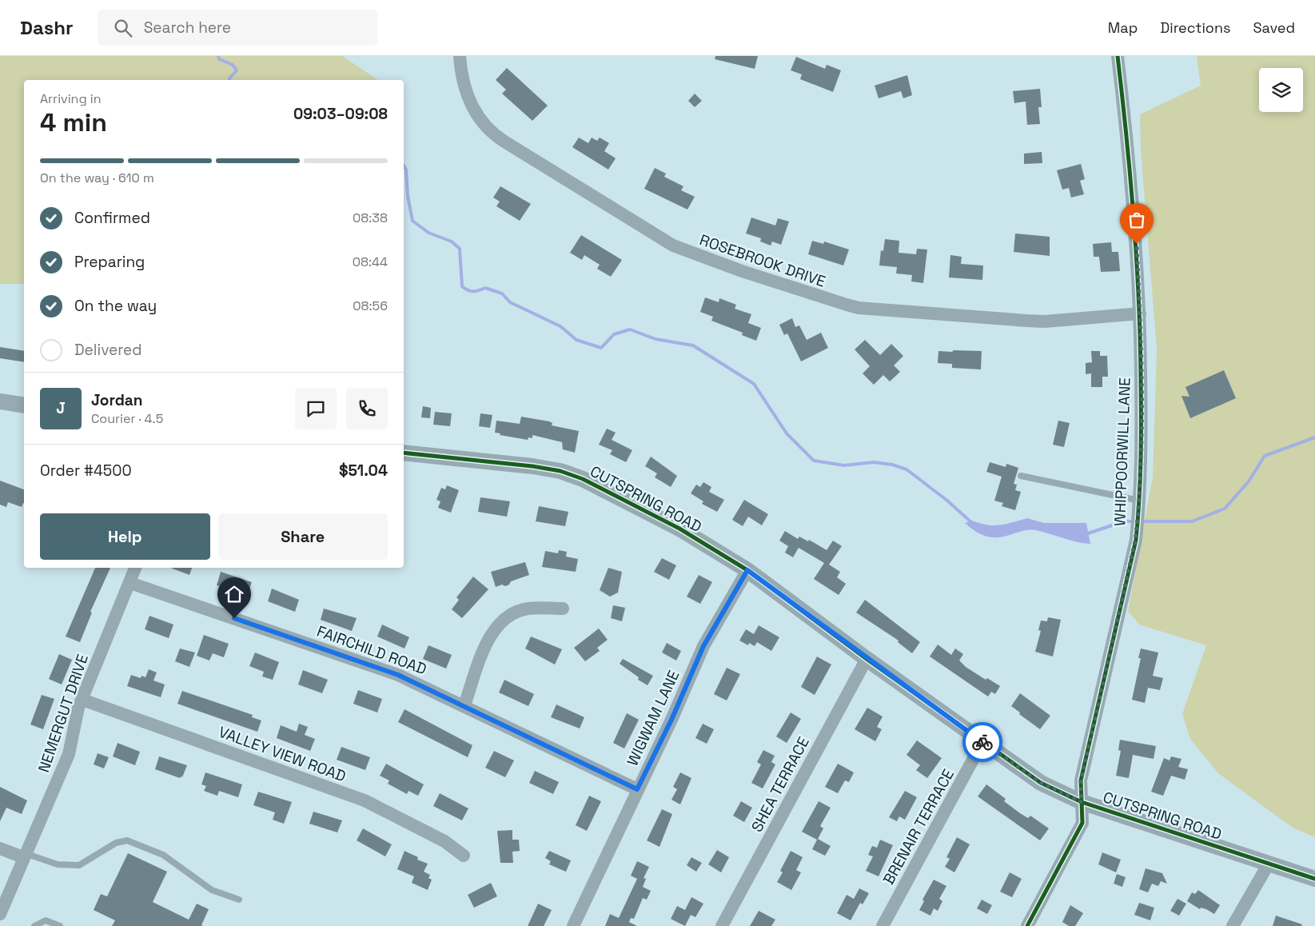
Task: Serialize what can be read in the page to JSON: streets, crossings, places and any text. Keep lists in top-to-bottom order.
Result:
{
  "streets": {
    "street": [
      "ROSEBROOK DRIVE",
      "WHIPPOORWILL LANE",
      "CUTSPRING ROAD",
      "FAIRCHILD ROAD",
      "NEMERGUT DRIVE",
      "WIGWAM LANE",
      "VALLEY VIEW ROAD",
      "SHEA TERRACE",
      "BRENAIR TERRACE"
    ]
  },
  "crossings": [
    ["ROSEBROOK DRIVE", "WHIPPOORWILL LANE"],
    ["WHIPPOORWILL LANE", "CUTSPRING ROAD"],
    ["CUTSPRING ROAD", "WIGWAM LANE"],
    ["CUTSPRING ROAD", "SHEA TERRACE"],
    ["CUTSPRING ROAD", "BRENAIR TERRACE"],
    ["FAIRCHILD ROAD", "NEMERGUT DRIVE"],
    ["FAIRCHILD ROAD", "WIGWAM LANE"],
    ["NEMERGUT DRIVE", "VALLEY VIEW ROAD"]
  ],
  "page": {
    "header": "Dashr",
    "search": "Search here",
    "nav": ["Map", "Directions", "Saved"],
    "heading": ["4 min", "Arriving in", "09:03–09:08"],
    "panel": [
      "Jordan",
      "Courier · 4.5",
      "Order #4500",
      "$51.04"
    ],
    "bar": "On the way · 610 m",
    "list": [
      ["Confirmed", "08:38"],
      ["Preparing", "08:44"],
      ["On the way", "08:56"],
      "Delivered"
    ],
    "round": "J",
    "buttons": ["Help", "Share"]
  }
}
